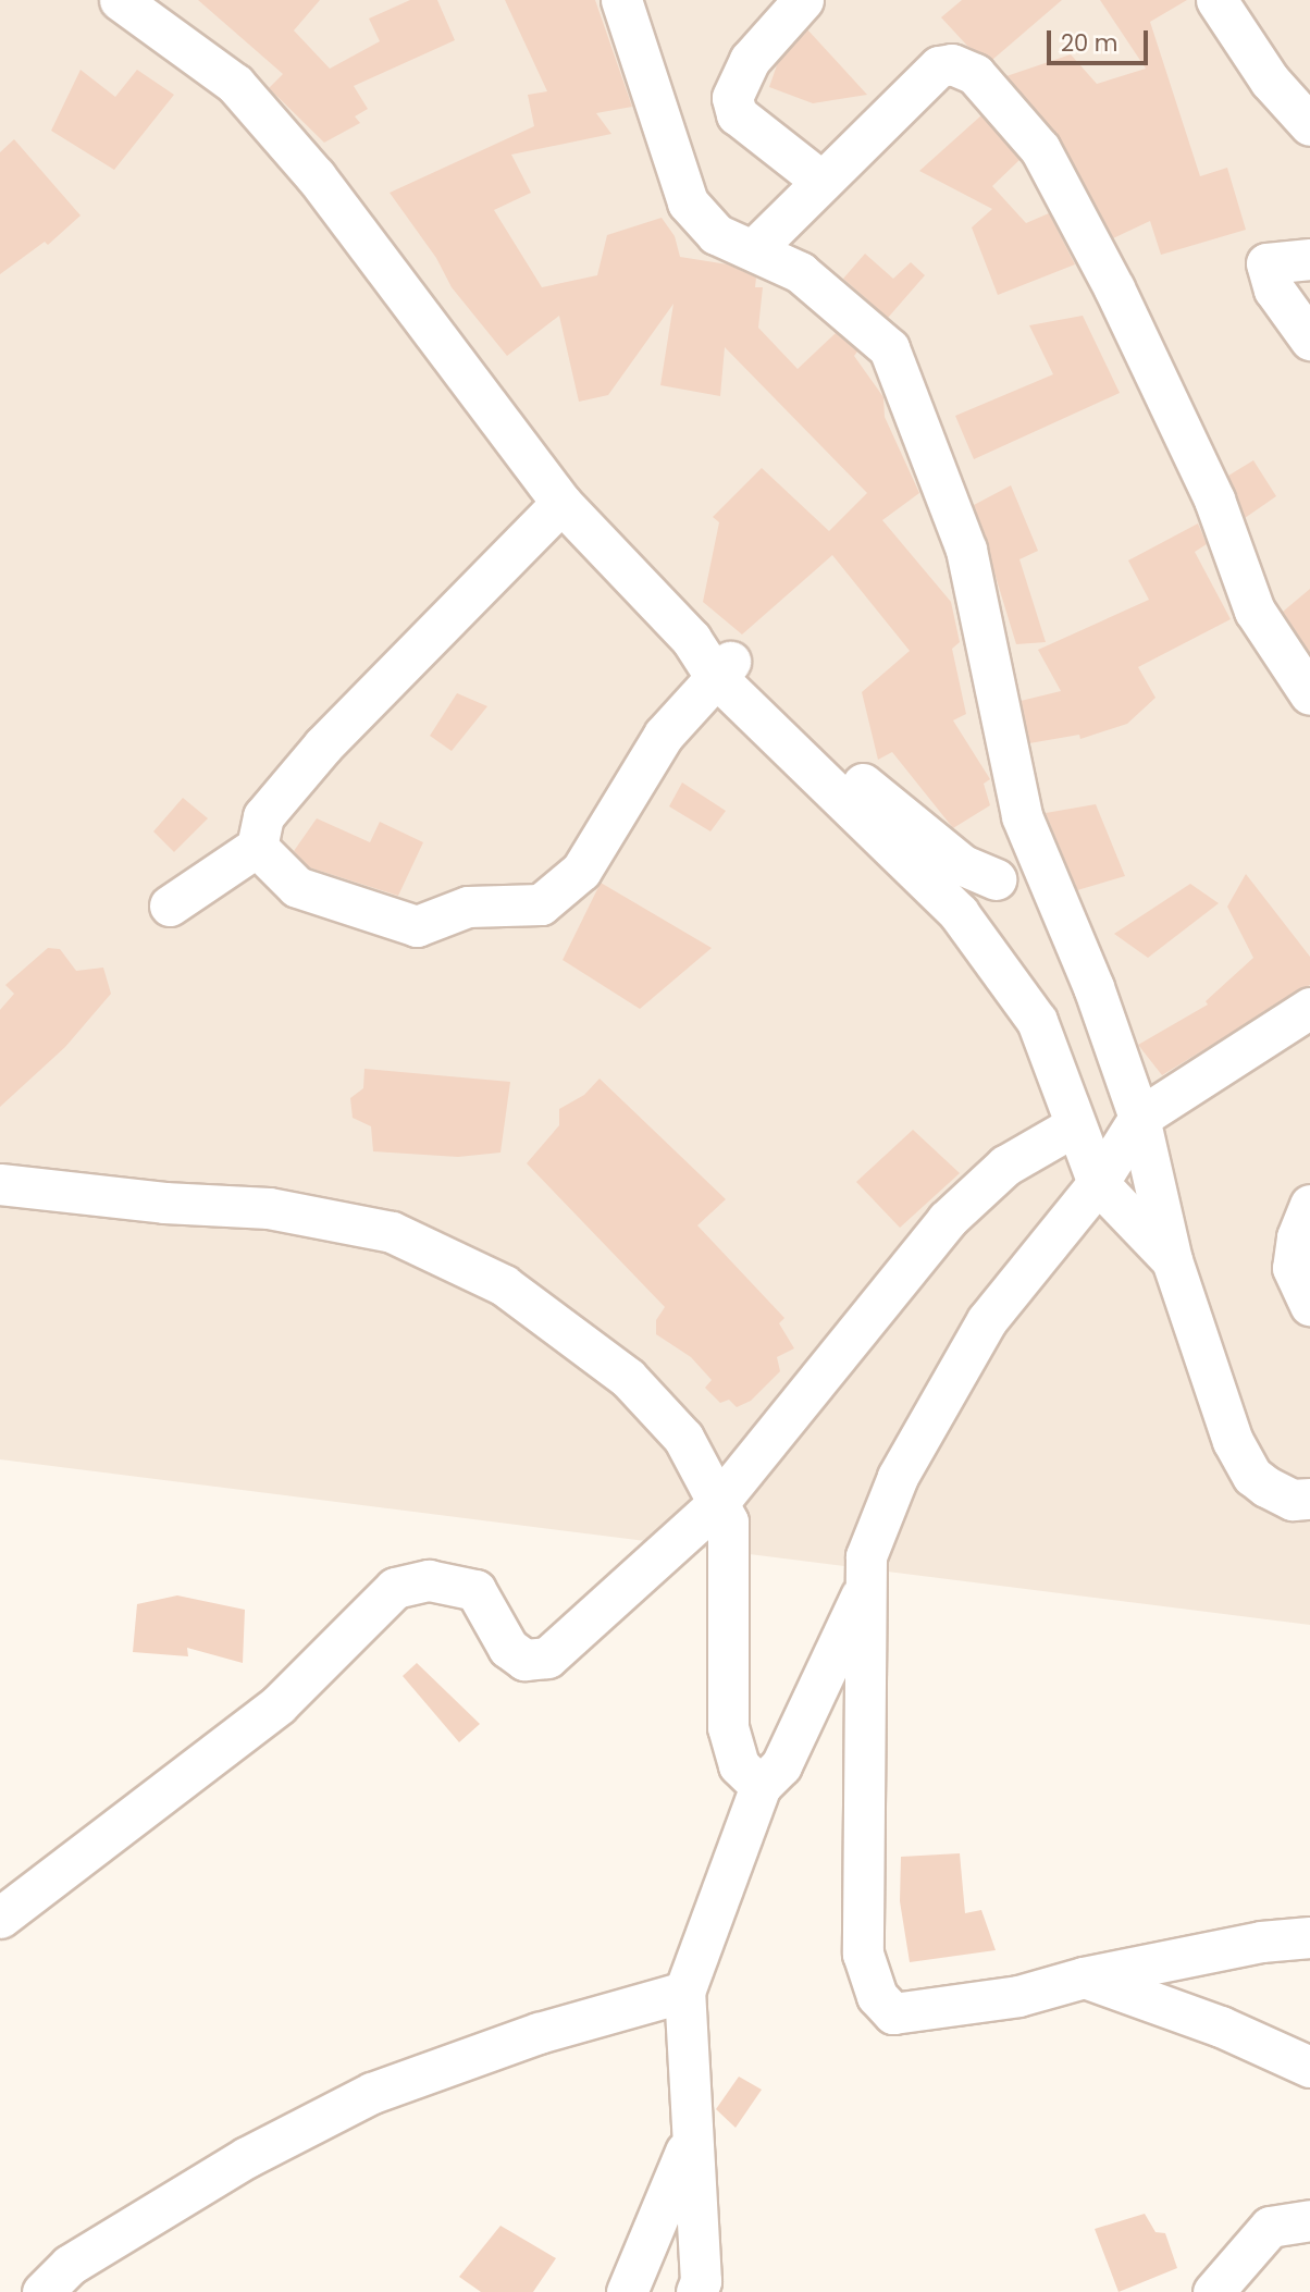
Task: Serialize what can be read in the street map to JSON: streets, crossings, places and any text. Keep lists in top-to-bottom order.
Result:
{
  "scale_bar": "20 m"
}
